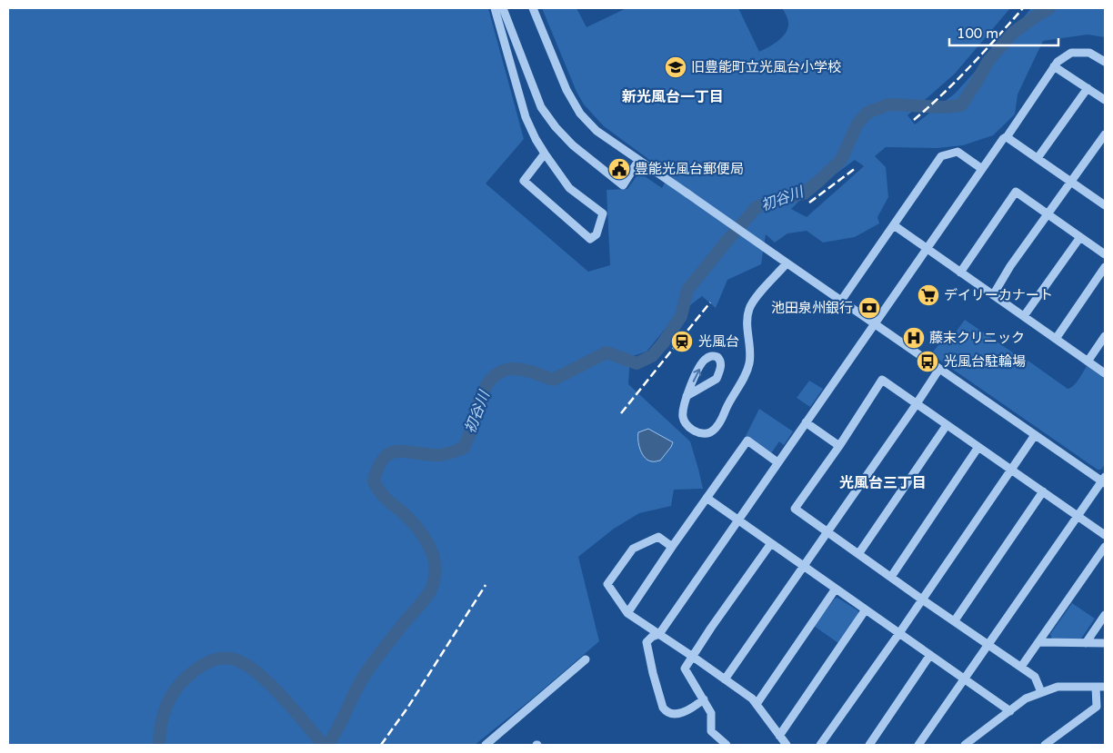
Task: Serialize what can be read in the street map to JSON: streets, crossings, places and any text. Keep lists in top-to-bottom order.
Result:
{
  "districts": ["新光風台一丁目", "光風台三丁目"],
  "water": ["初谷川"],
  "places": {
    "school or university": ["旧豊能町立光風台小学校"],
    "public building": ["豊能光風台郵便局"],
    "supermarket": ["デイリーカナート"],
    "bank": ["池田泉州銀行"],
    "hospital": ["藤末クリニック"],
    "station": ["光風台"],
    "bus stop": ["光風台駐輪場"]
  },
  "scale_bar": "100 m"
}
